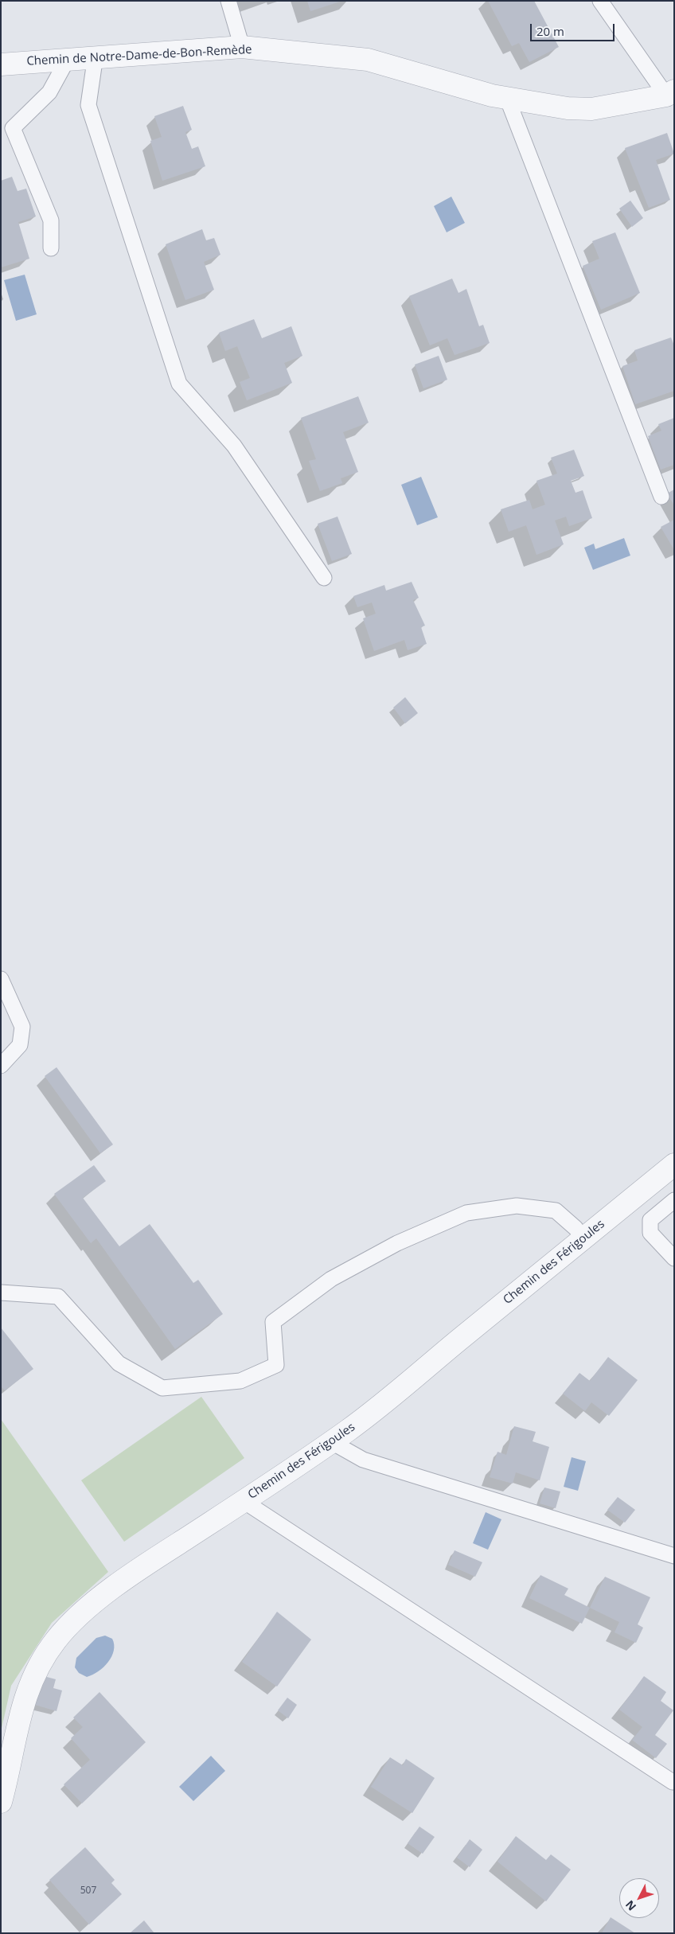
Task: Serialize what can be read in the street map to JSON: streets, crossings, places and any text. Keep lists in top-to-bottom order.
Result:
{
  "streets": {
    "street": ["Chemin de Notre-Dame-de-Bon-Remède", "Chemin des Férigoules"]
  },
  "house_numbers": ["507"],
  "scale_bar": "20 m",
  "north": "bottom left"
}
